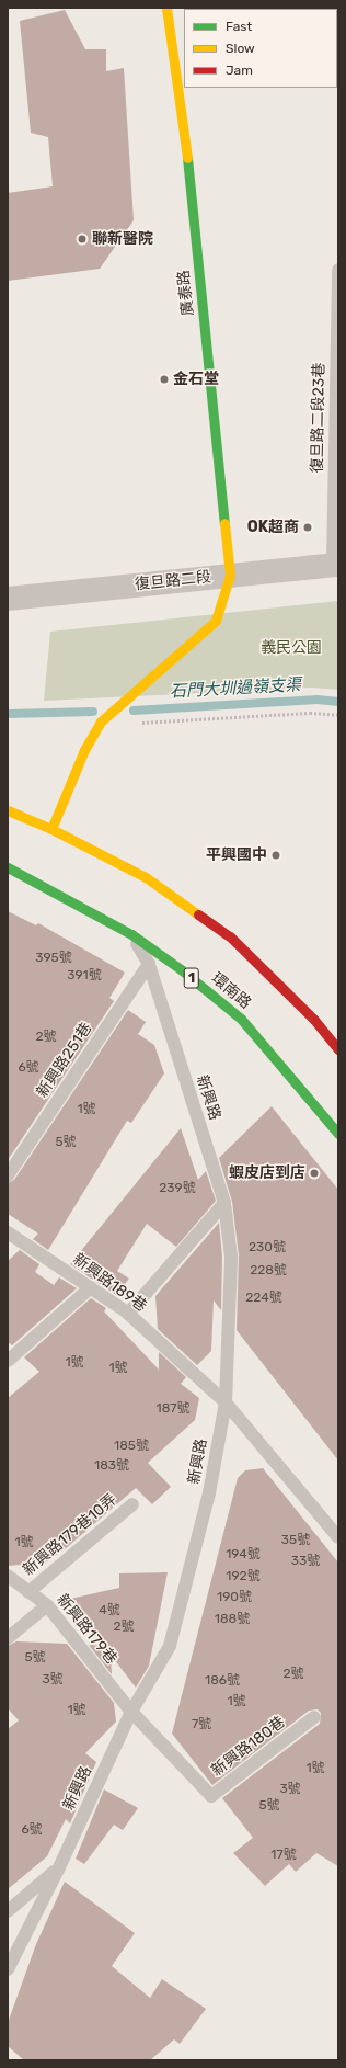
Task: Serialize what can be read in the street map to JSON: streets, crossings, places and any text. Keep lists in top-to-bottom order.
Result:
{
  "streets": {
    "street": [
      "廣泰路",
      "復旦路二段",
      "1",
      "環南路"
    ],
    "lane": [
      "復旦路二段23巷",
      "新興路251巷",
      "新興路",
      "新興路189巷",
      "新興路179巷10弄",
      "新興路179巷",
      "新興路180巷"
    ]
  },
  "crossings": [
    ["廣泰路", "復旦路二段"],
    ["復旦路二段23巷", "復旦路二段"],
    ["環南路", "新興路"],
    ["新興路251巷", "新興路"],
    ["新興路", "新興路189巷"],
    ["新興路", "新興路179巷"],
    ["新興路", "新興路180巷"],
    ["新興路179巷10弄", "新興路179巷"],
    ["新興路179巷", "新興路180巷"]
  ],
  "water": ["石門大圳過嶺支渠"],
  "parks": ["義民公園"],
  "places": [
    "聯新醫院",
    "金石堂",
    "OK超商",
    "平興國中",
    "蝦皮店到店"
  ],
  "house_numbers": [
    "395號",
    "391號",
    "2號",
    "6號",
    "1號",
    "5號",
    "239號",
    "230號",
    "228號",
    "224號",
    "1號",
    "1號",
    "187號",
    "185號",
    "183號",
    "35號",
    "1號",
    "194號",
    "33號",
    "192號",
    "190號",
    "4號",
    "188號",
    "2號",
    "5號",
    "2號",
    "3號",
    "186號",
    "1號",
    "1號",
    "7號",
    "1號",
    "3號",
    "5號",
    "6號",
    "17號"
  ],
  "legend": ["Fast", "Slow", "Jam"]
}
